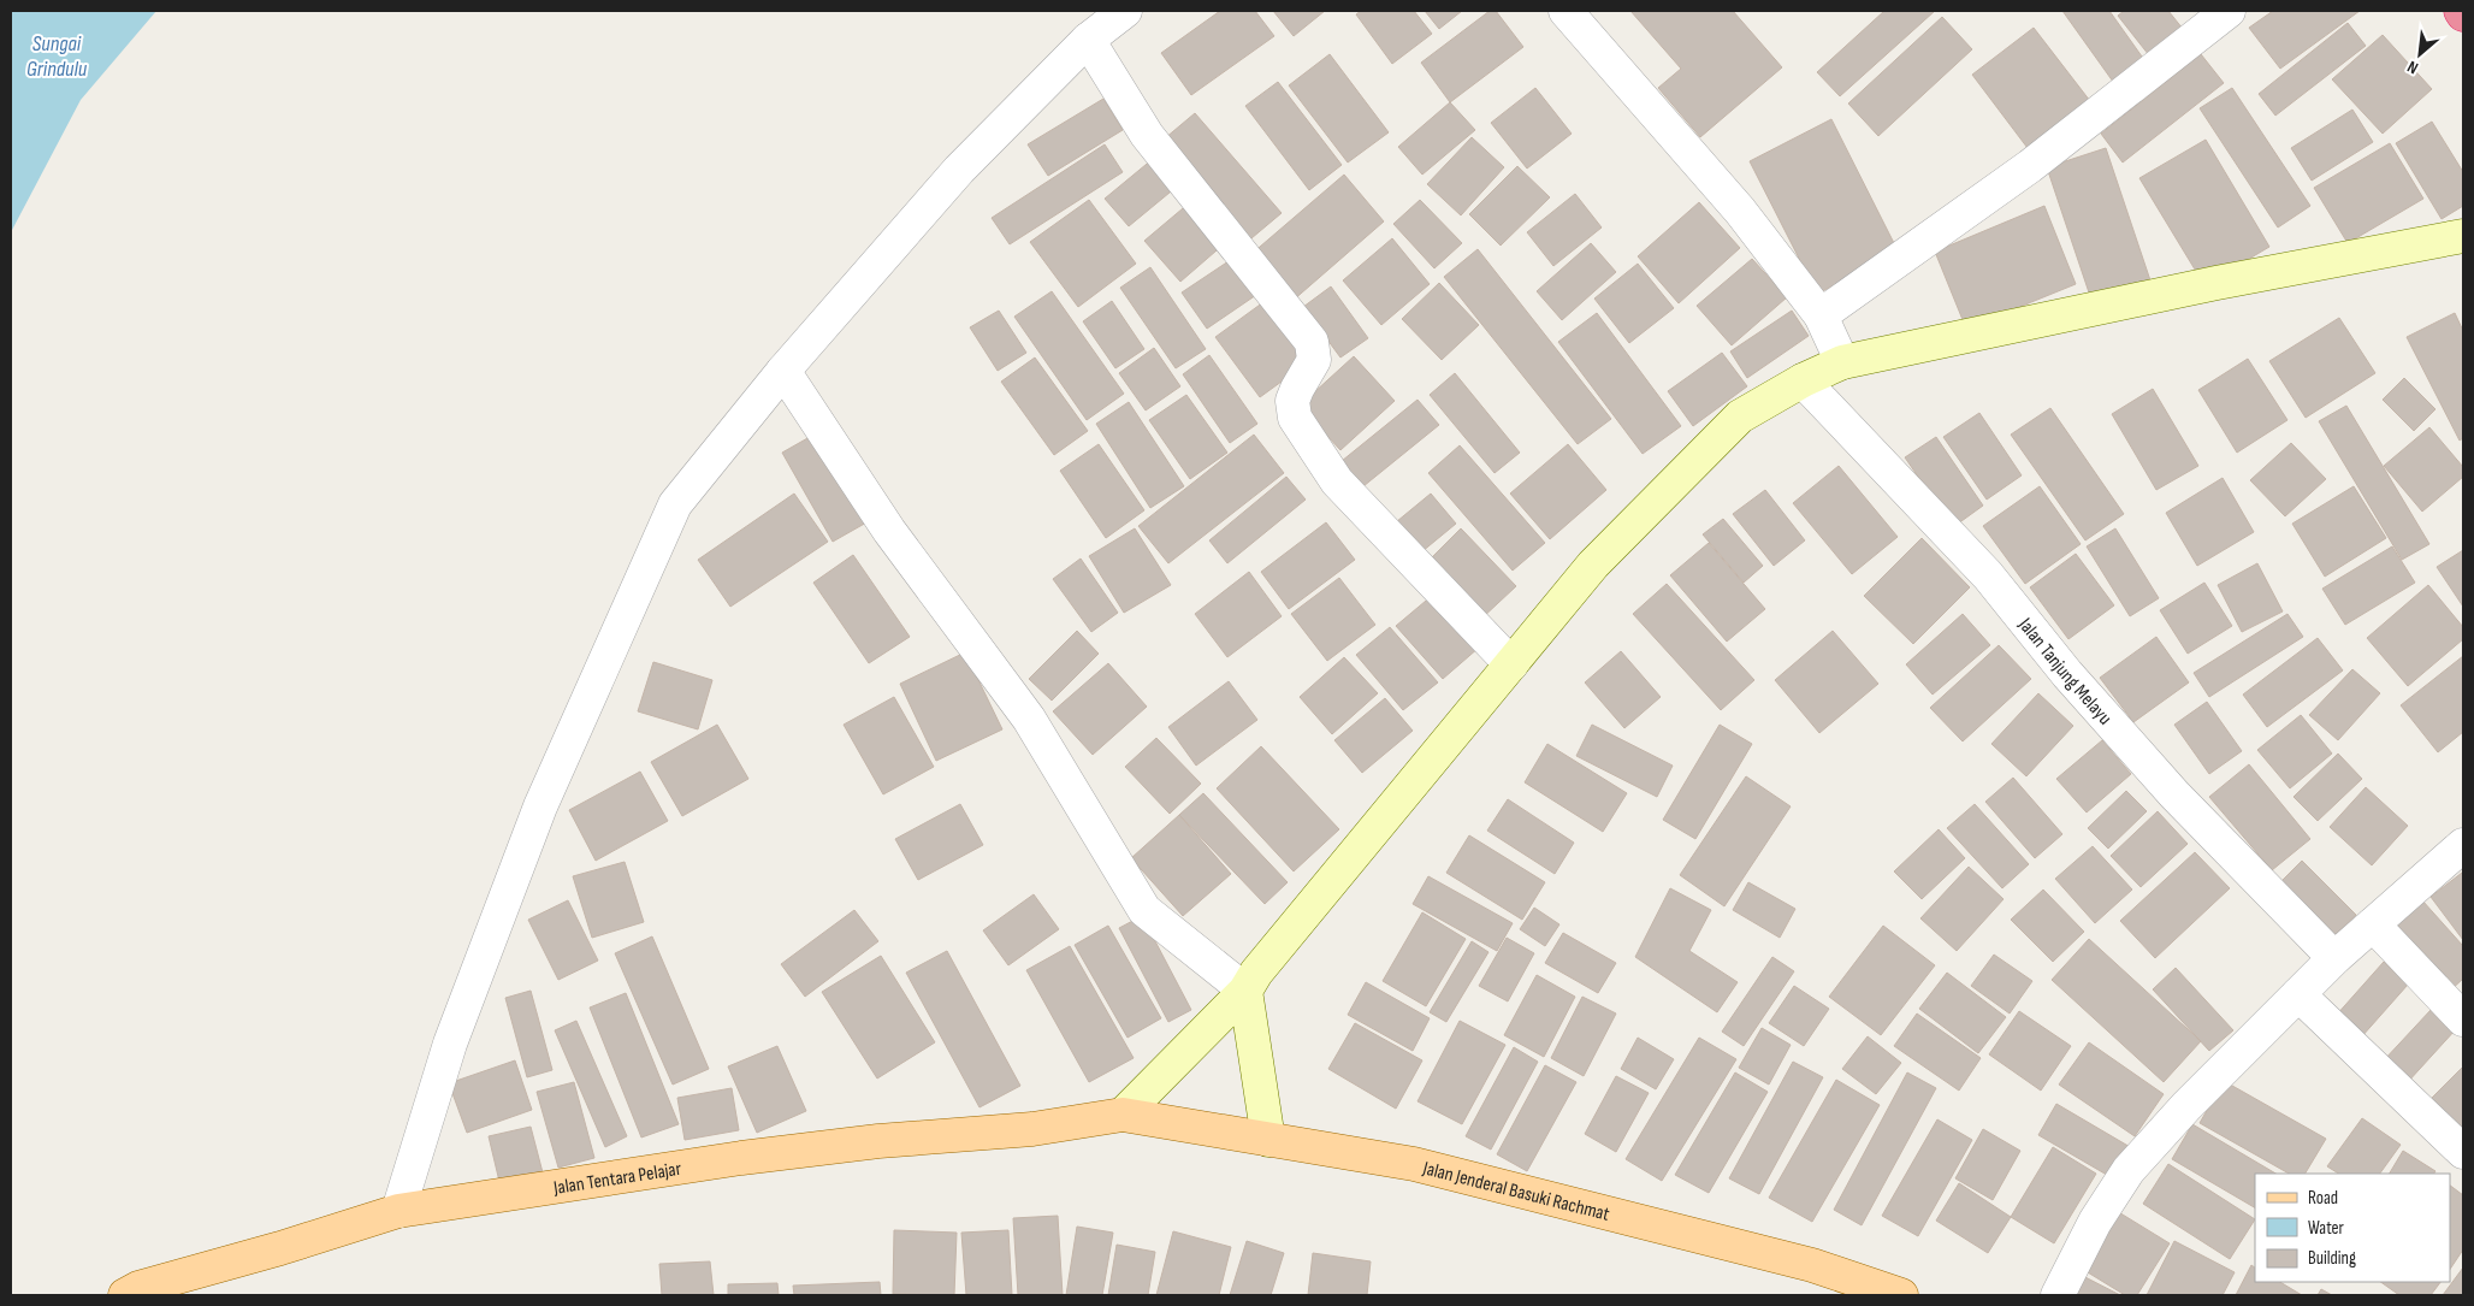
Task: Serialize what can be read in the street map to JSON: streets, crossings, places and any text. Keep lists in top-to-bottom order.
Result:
{
  "streets": {
    "main road": ["Jalan Tentara Pelajar", "Jalan Jenderal Basuki Rachmat"],
    "street": ["Jalan Tanjung Melayu"]
  },
  "crossings": [
    ["Jalan Tentara Pelajar", "Jalan Jenderal Basuki Rachmat"]
  ],
  "water": ["Sungai Grindulu"],
  "legend": ["Road", "Water", "Building"],
  "north": "bottom left"
}
